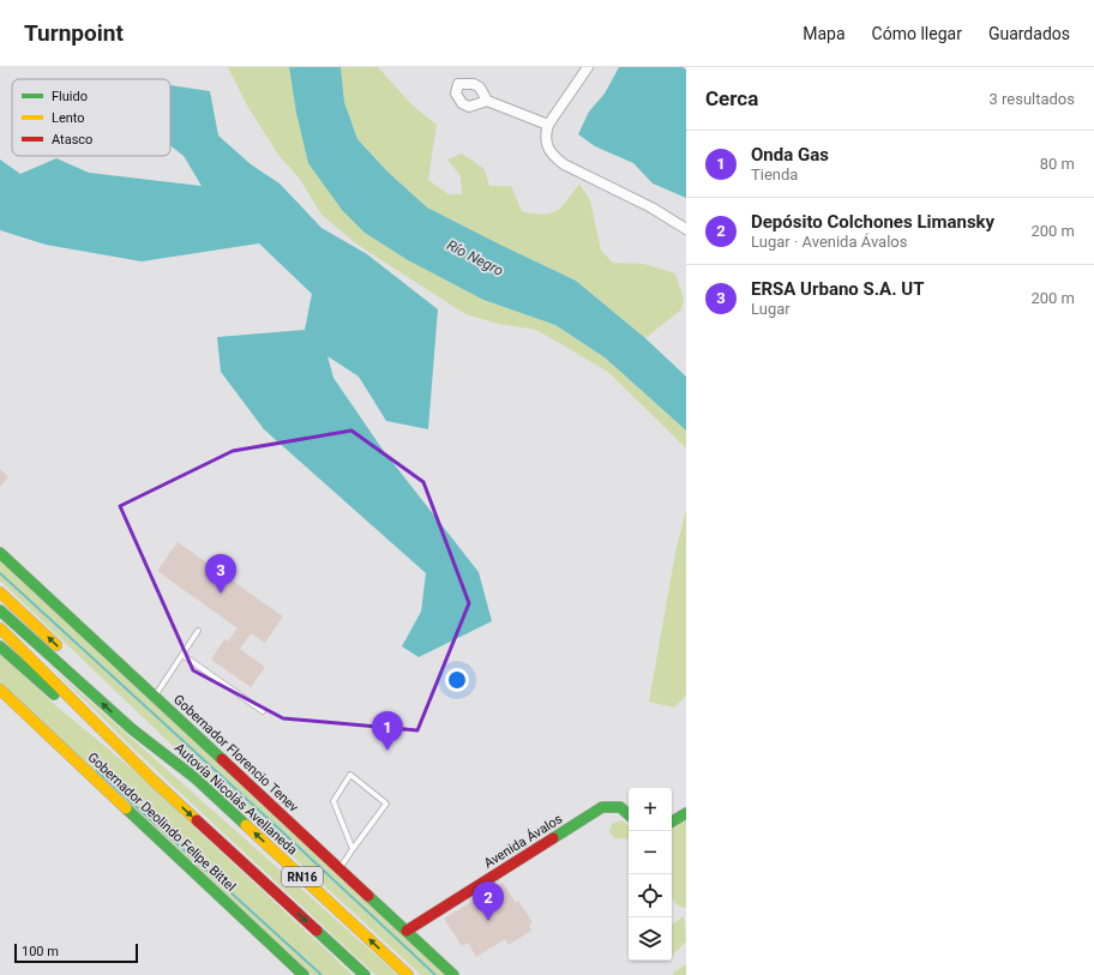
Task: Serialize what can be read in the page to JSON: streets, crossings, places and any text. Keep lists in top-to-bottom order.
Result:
{
  "streets": {
    "main road": [
      "Gobernador Florencio Tenev",
      "Autovía Nicolás Avellaneda",
      "Gobernador Deolindo Felipe Bittel",
      "Avenida Ávalos",
      "RN16"
    ]
  },
  "crossings": [
    ["Gobernador Florencio Tenev", "Avenida Ávalos"]
  ],
  "water": ["Río Negro"],
  "legend": ["Fluido", "Lento", "Atasco"],
  "scale_bar": "100 m",
  "page": {
    "header": "Turnpoint",
    "nav": ["Mapa", "Cómo llegar", "Guardados"],
    "heading": ["Cerca", "3 resultados"],
    "list": [
      {
        "mark": "1",
        "name": "Onda Gas",
        "note": "Tienda",
        "value": "80 m"
      },
      {
        "mark": "2",
        "name": "Depósito Colchones Limansky",
        "note": "Lugar · Avenida Ávalos",
        "value": "200 m"
      },
      {
        "mark": "3",
        "name": "ERSA Urbano S.A. UT",
        "note": "Lugar",
        "value": "200 m"
      }
    ],
    "pins": ["3", "1", "2"],
    "map_buttons": ["+", "−"],
    "scale": "100 m"
  }
}
